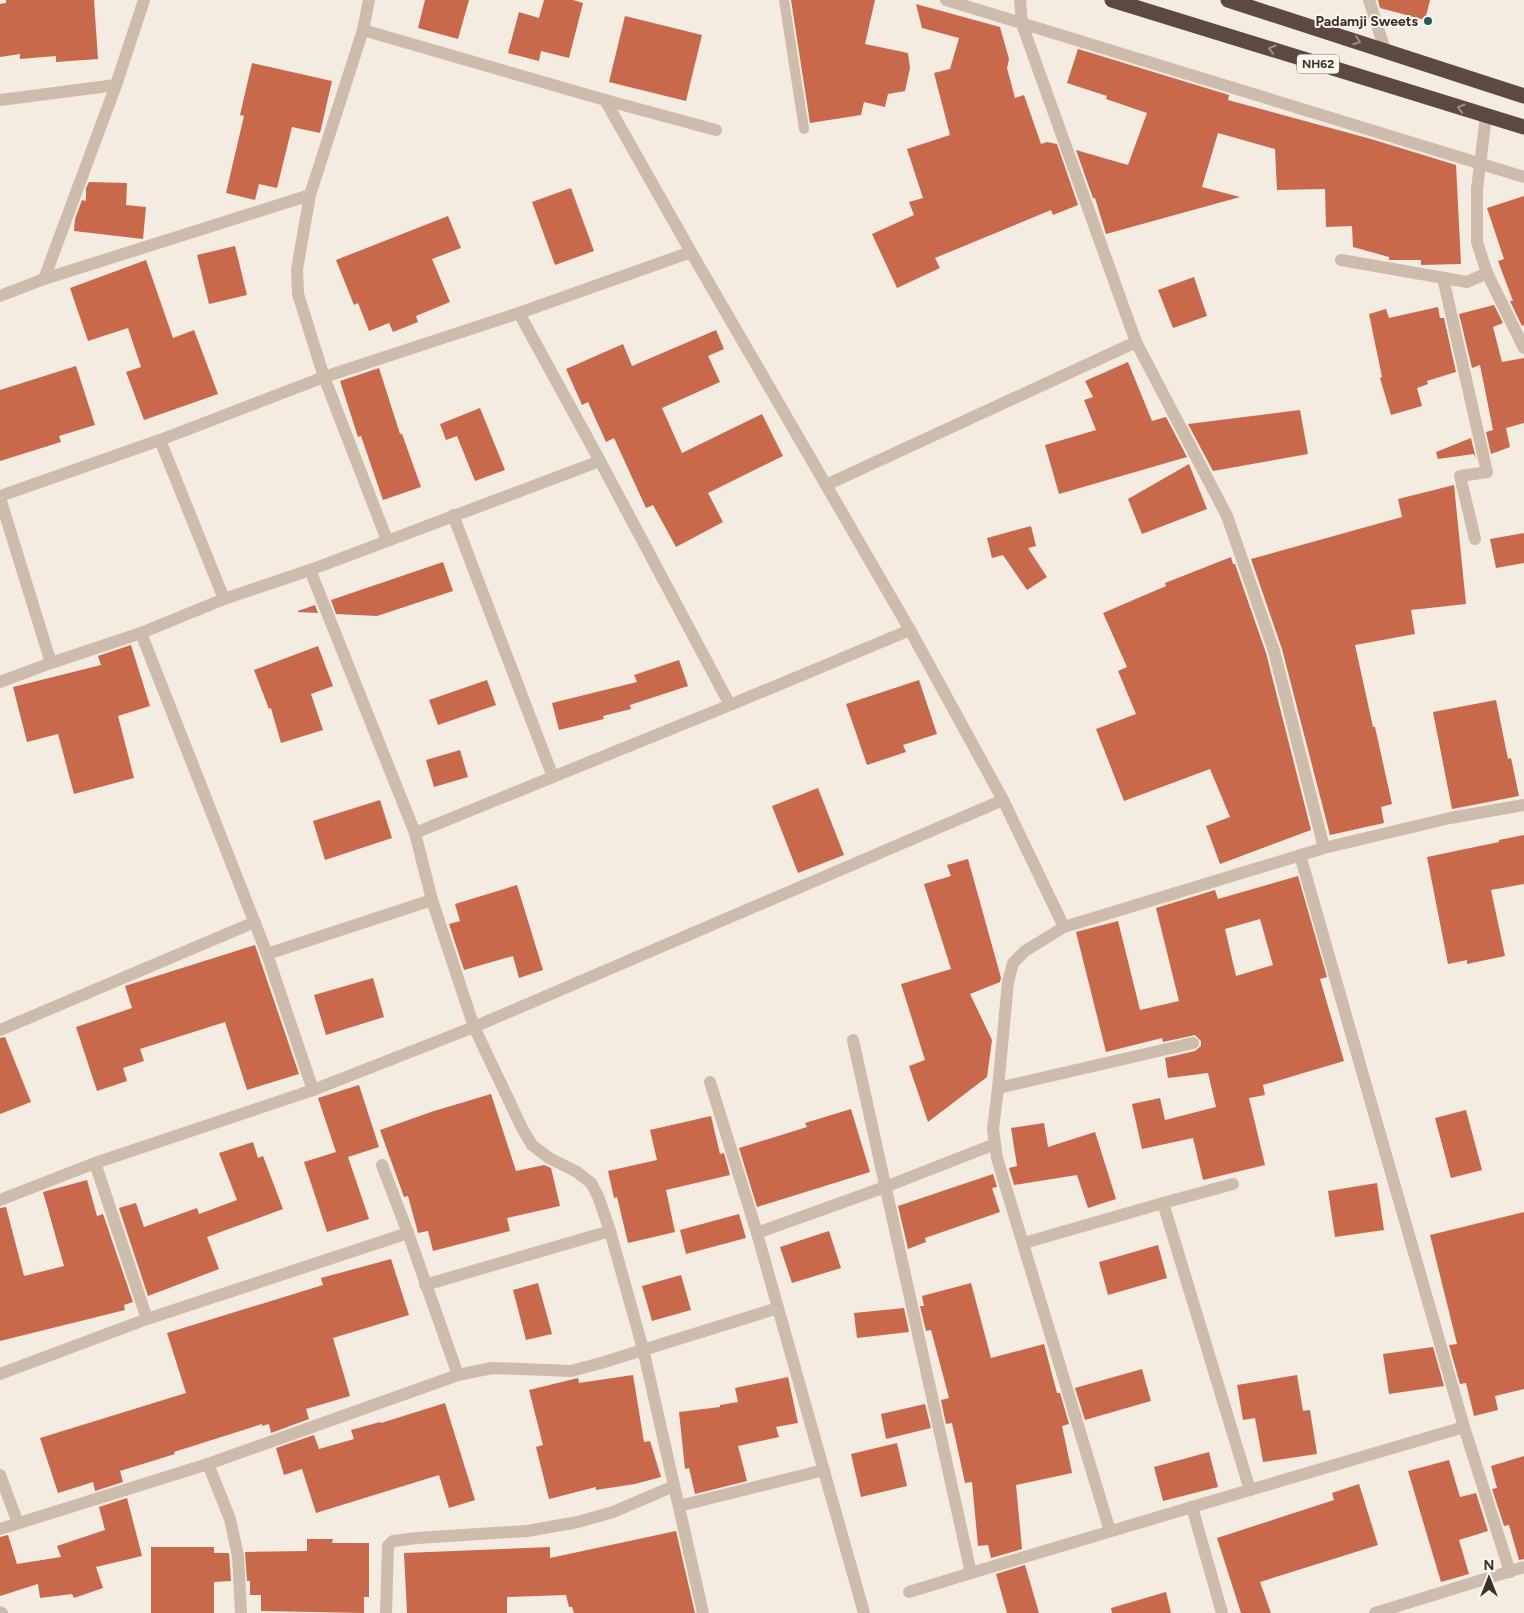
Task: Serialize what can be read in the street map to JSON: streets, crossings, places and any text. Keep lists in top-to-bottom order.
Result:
{
  "streets": {
    "highway": ["NH62"]
  },
  "places": ["Padamji Sweets"],
  "north": "top"
}
